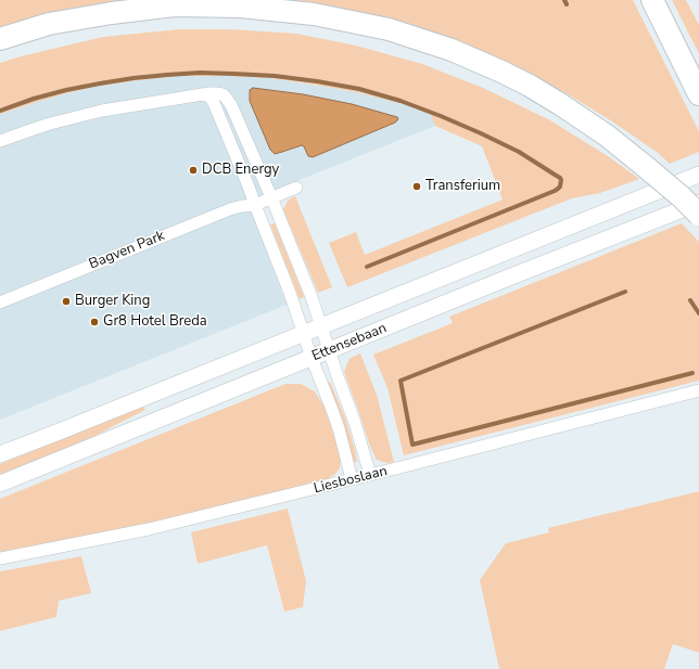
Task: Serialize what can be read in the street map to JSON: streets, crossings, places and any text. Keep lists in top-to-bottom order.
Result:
{
  "streets": {
    "main road": ["Ettensebaan"],
    "street": ["Bagven Park", "Liesboslaan"]
  },
  "places": [
    "DCB Energy",
    "Transferium",
    "Burger King",
    "Gr8 Hotel Breda"
  ]
}
